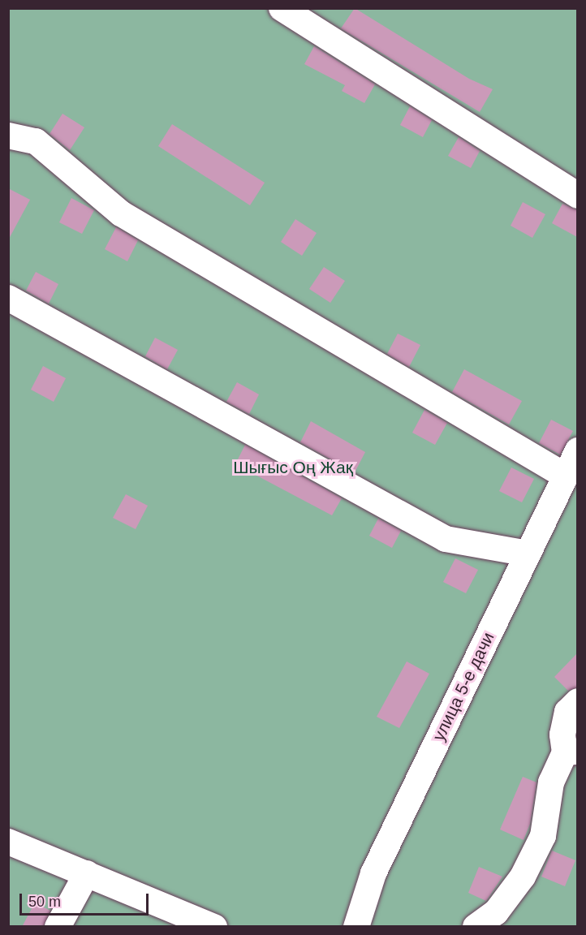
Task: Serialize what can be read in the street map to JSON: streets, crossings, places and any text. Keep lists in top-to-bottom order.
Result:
{
  "streets": {
    "street": ["улица 5-е дачи"]
  },
  "parks": ["Шығыс Оң Жақ"],
  "scale_bar": "50 m"
}
